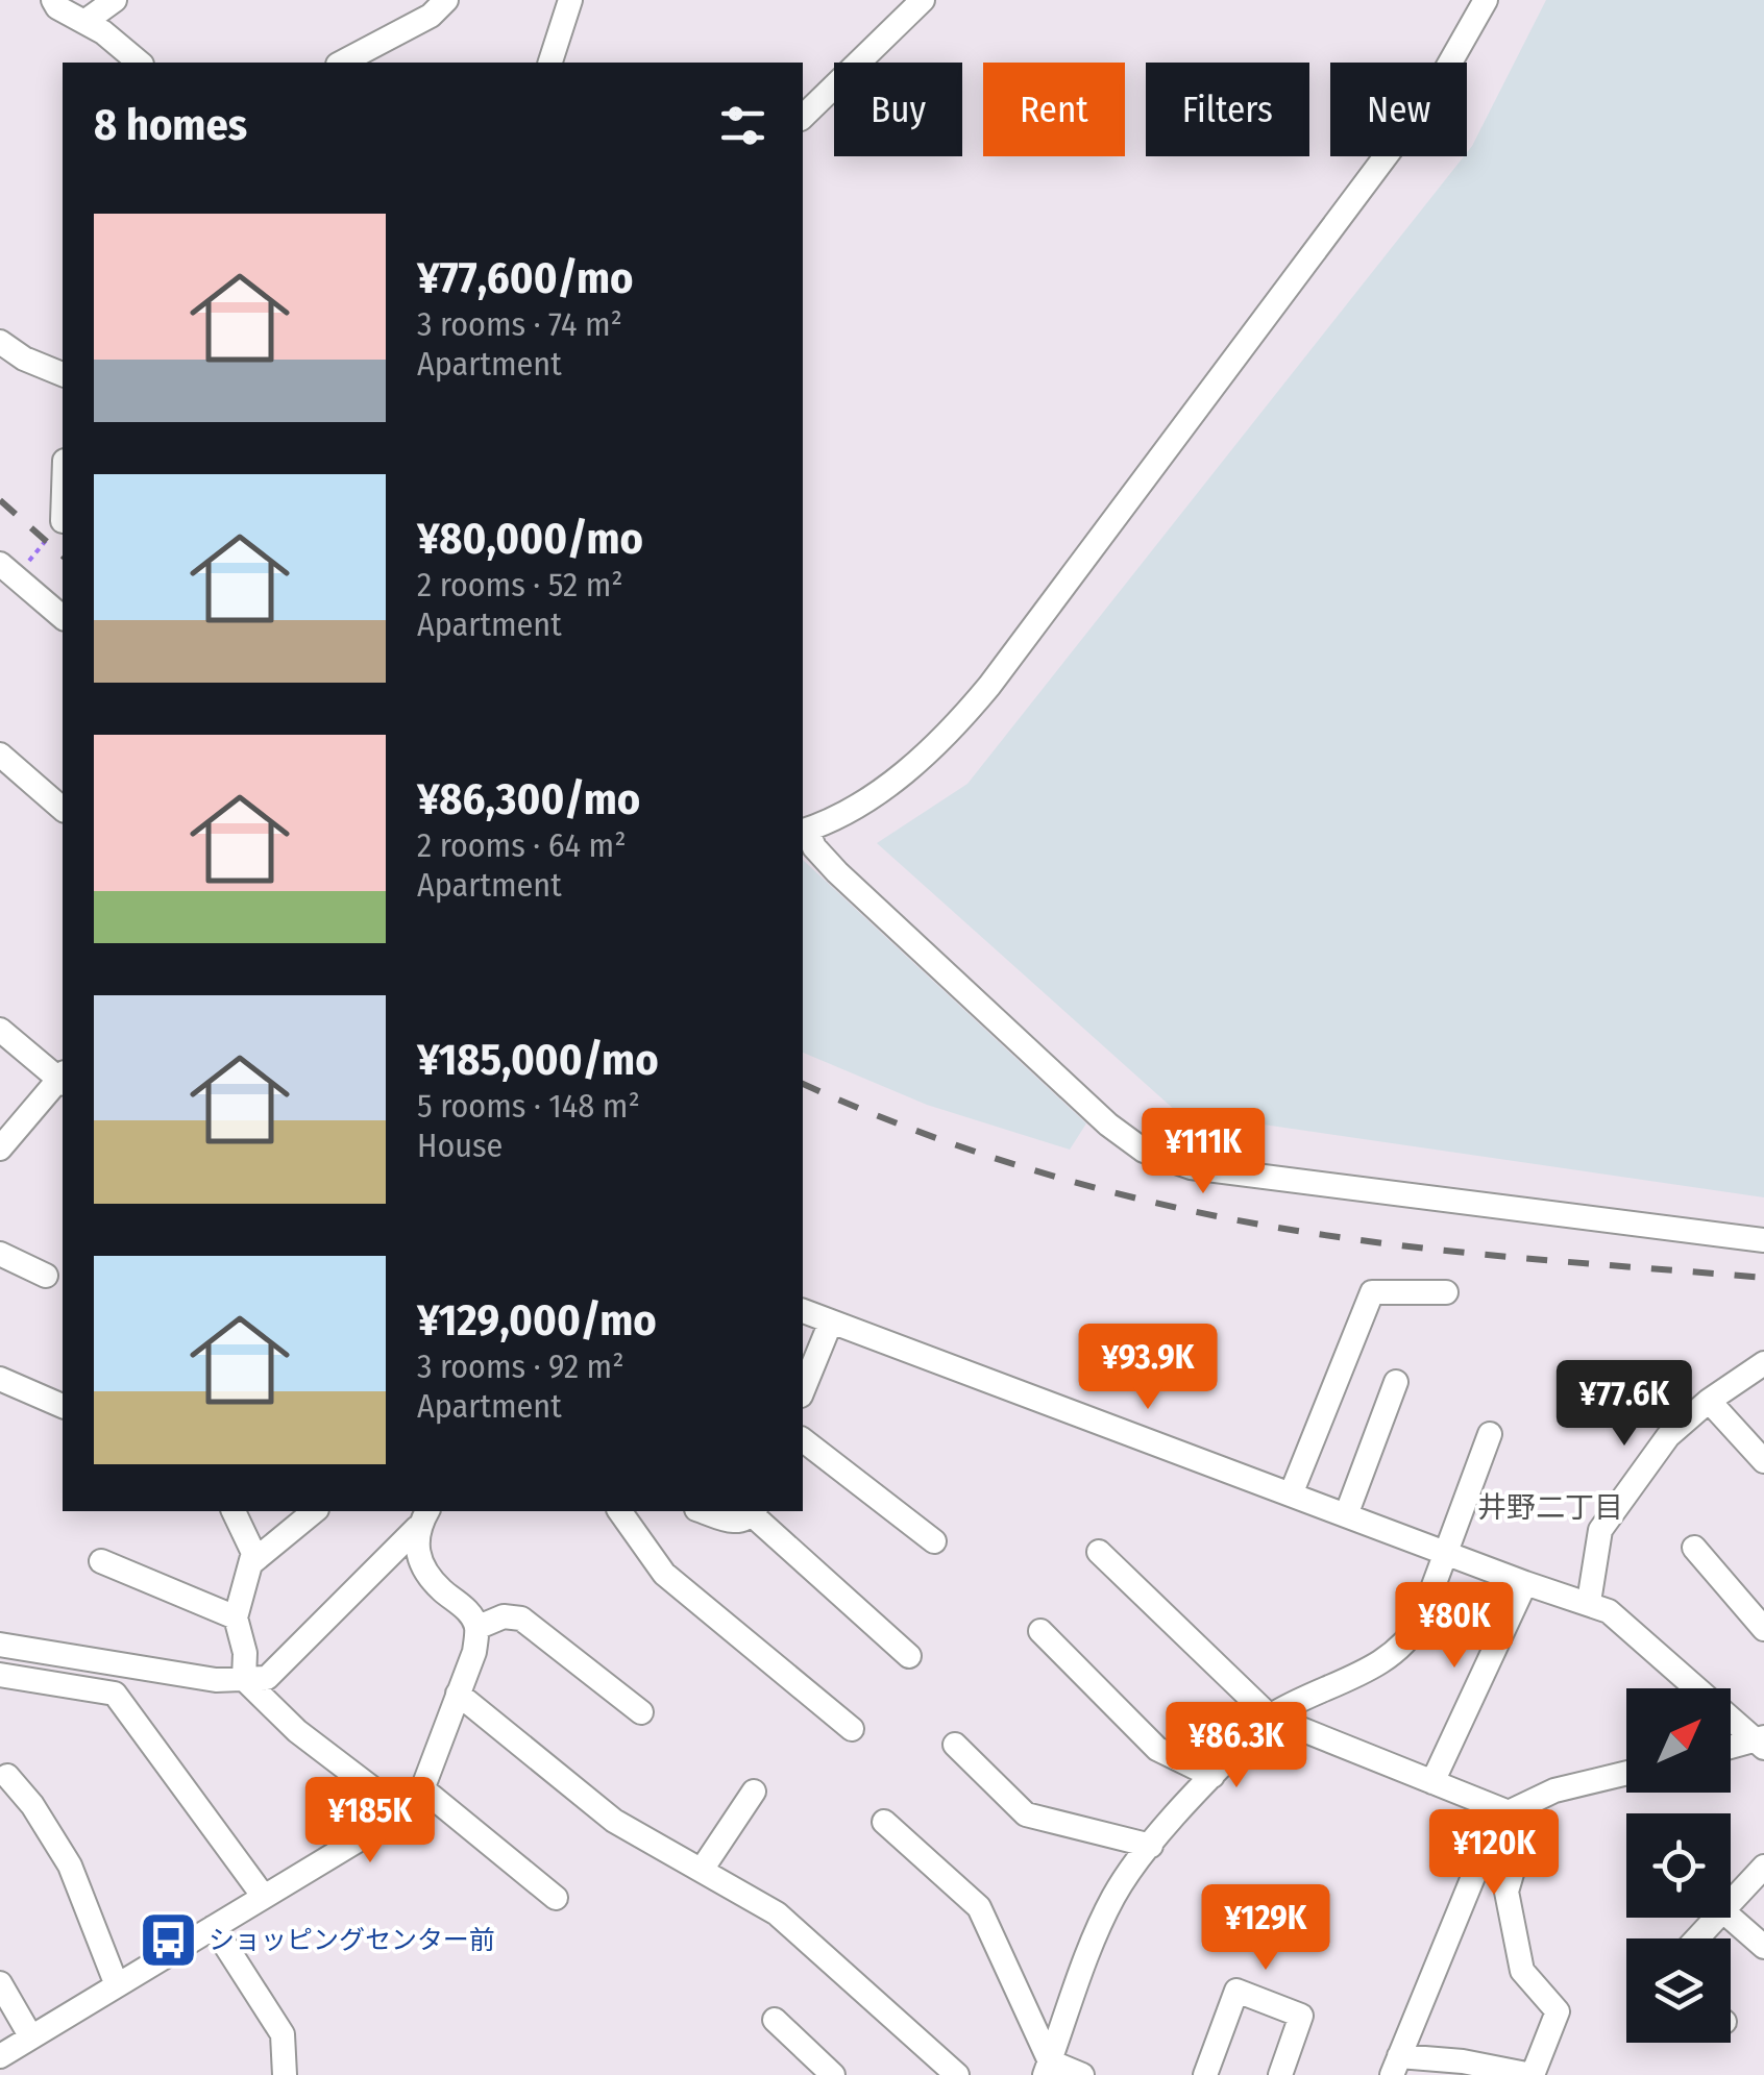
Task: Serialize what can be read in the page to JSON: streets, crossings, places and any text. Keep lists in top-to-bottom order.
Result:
{
  "districts": ["井野二丁目"],
  "places": {
    "bus stop": ["ショッピングセンター前"]
  },
  "north": "top right",
  "page": {
    "chip": [
      "Buy",
      "Rent",
      "Filters",
      "New"
    ],
    "heading": "8 homes",
    "list": [
      {
        "name": "¥77,600/mo",
        "note": "3 rooms · 74 m² · Apartment"
      },
      {
        "name": "¥80,000/mo",
        "note": "2 rooms · 52 m² · Apartment"
      },
      {
        "name": "¥86,300/mo",
        "note": "2 rooms · 64 m² · Apartment"
      },
      {
        "name": "¥185,000/mo",
        "note": "5 rooms · 148 m² · House"
      },
      {
        "name": "¥129,000/mo",
        "note": "3 rooms · 92 m² · Apartment"
      }
    ],
    "price": [
      "¥111K",
      "¥93.9K",
      "¥77.6K",
      "¥80K",
      "¥86.3K",
      "¥185K",
      "¥120K",
      "¥129K"
    ]
  }
}
